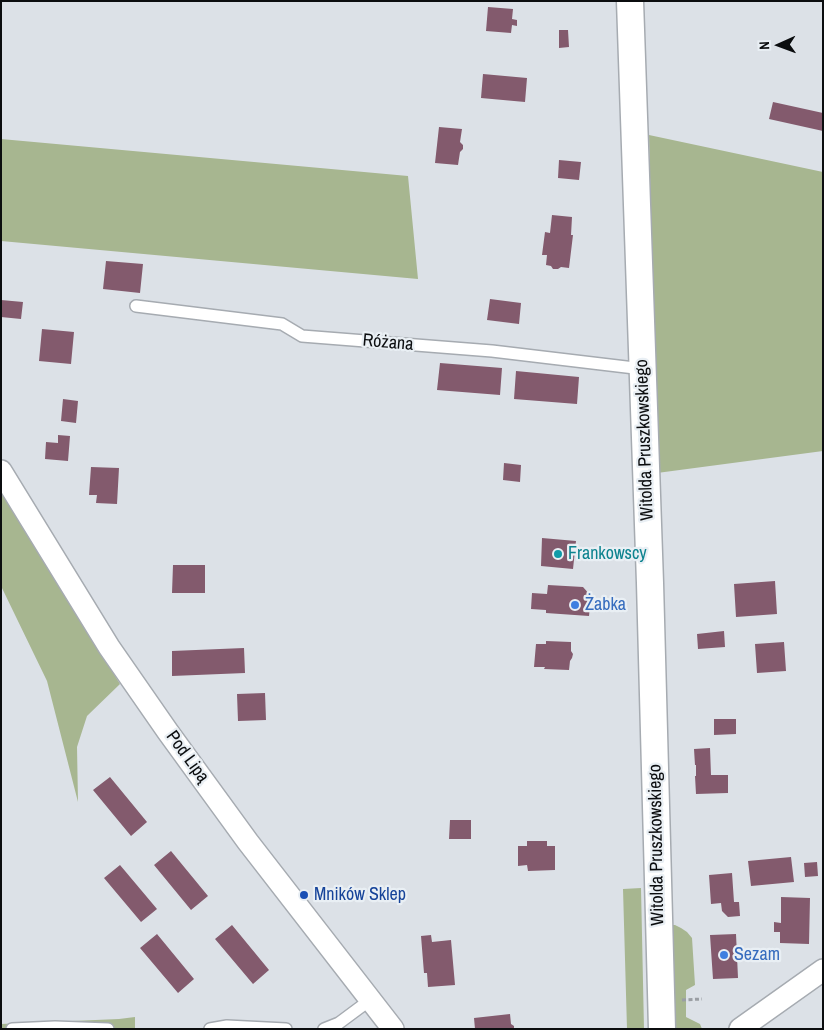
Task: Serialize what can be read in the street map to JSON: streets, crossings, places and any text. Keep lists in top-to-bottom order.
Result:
{
  "streets": {
    "street": ["Witolda Pruszkowskiego", "Pod Lipą"],
    "lane": ["Różana"]
  },
  "crossings": [
    ["Różana", "Witolda Pruszkowskiego"]
  ],
  "places": [
    "Frankowscy",
    "Żabka",
    "Mników Sklep",
    "Sezam"
  ],
  "north": "left"
}
